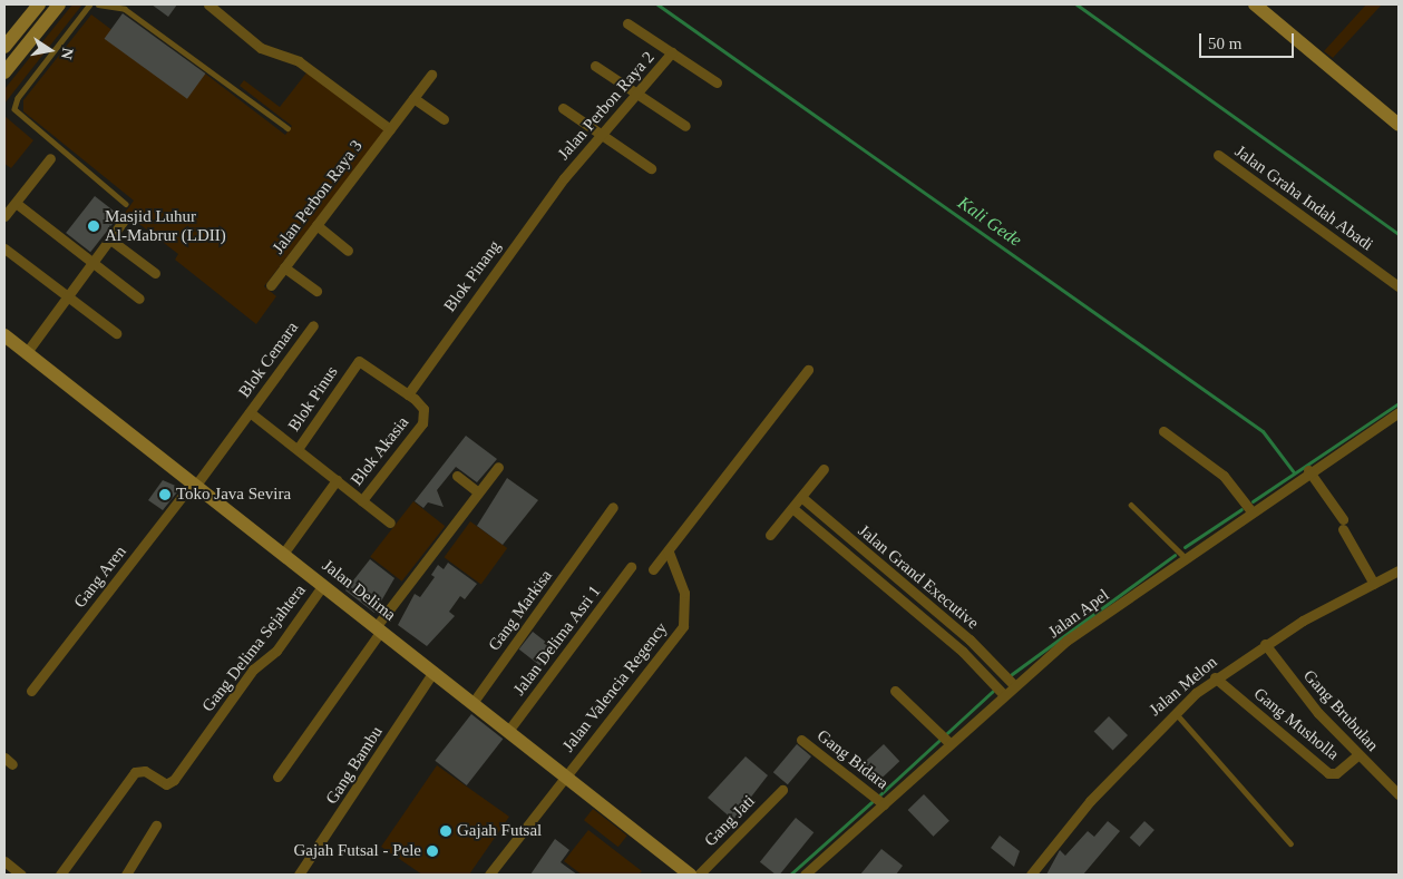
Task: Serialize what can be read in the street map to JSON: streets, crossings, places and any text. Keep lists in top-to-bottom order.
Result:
{
  "streets": {
    "street": [
      "Jalan Perbon Raya 2",
      "Jalan Perbon Raya 3",
      "Jalan Graha Indah Abadi",
      "Blok Pinang",
      "Blok Cemara",
      "Blok Pinus",
      "Blok Akasia",
      "Gang Aren",
      "Jalan Grand Executive",
      "Jalan Delima",
      "Gang Markisa",
      "Jalan Apel",
      "Jalan Delima Asri 1",
      "Gang Delima Sejahtera",
      "Jalan Melon",
      "Jalan Valencia Regency",
      "Gang Brubulan",
      "Gang Musholla",
      "Gang Bidara",
      "Gang Bambu",
      "Gang Jati"
    ]
  },
  "crossings": [
    ["Jalan Perbon Raya 2", "Blok Pinang"],
    ["Blok Pinang", "Blok Pinus"],
    ["Blok Pinang", "Blok Akasia"],
    ["Blok Cemara", "Gang Aren"],
    ["Blok Cemara", "Jalan Delima"],
    ["Blok Pinus", "Blok Akasia"],
    ["Blok Akasia", "Jalan Delima"],
    ["Gang Aren", "Jalan Delima"],
    ["Jalan Grand Executive", "Jalan Apel"],
    ["Jalan Delima", "Gang Markisa"],
    ["Jalan Delima", "Jalan Delima Asri 1"],
    ["Jalan Delima", "Gang Delima Sejahtera"],
    ["Jalan Delima", "Jalan Valencia Regency"],
    ["Jalan Delima", "Gang Bambu"],
    ["Jalan Apel", "Gang Bidara"],
    ["Jalan Melon", "Gang Brubulan"],
    ["Jalan Melon", "Gang Musholla"],
    ["Gang Brubulan", "Gang Musholla"]
  ],
  "water": ["Kali Gede"],
  "places": [
    "Masjid Luhur Al-Mabrur (LDII)",
    "Toko Java Sevira",
    "Gajah Futsal",
    "Gajah Futsal - Pele"
  ],
  "scale_bar": "50 m",
  "north": "right"
}
